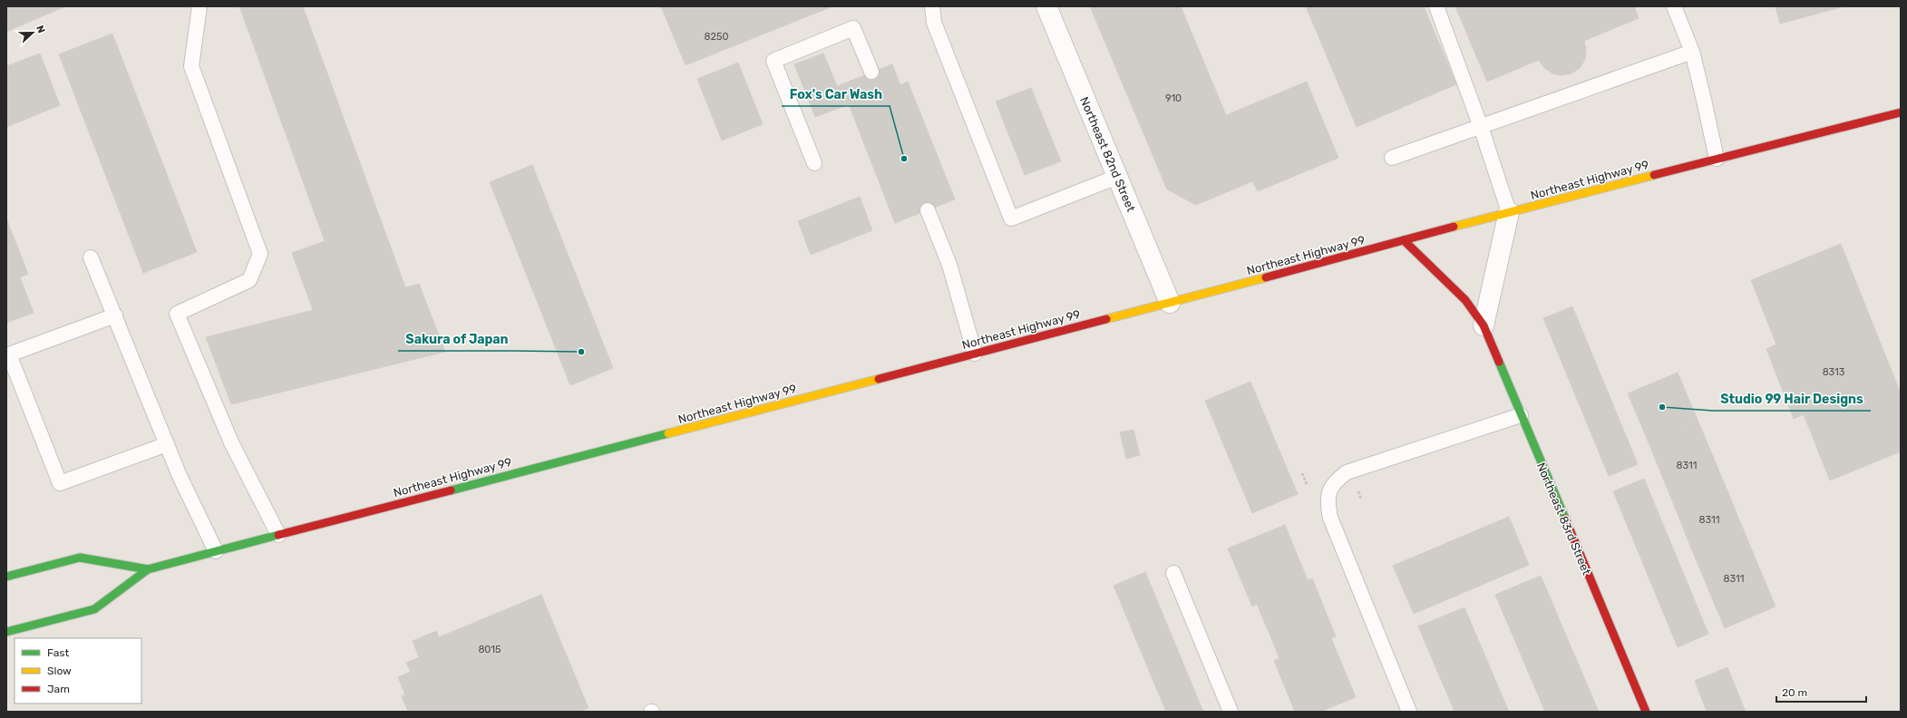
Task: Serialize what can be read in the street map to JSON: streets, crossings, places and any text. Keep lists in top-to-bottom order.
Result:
{
  "streets": {
    "main road": ["Northeast Highway 99", "Northeast 83rd Street"],
    "street": ["Northeast 82nd Street"]
  },
  "crossings": [
    ["Northeast 82nd Street", "Northeast Highway 99"],
    ["Northeast Highway 99", "Northeast 83rd Street"]
  ],
  "places": ["Fox's Car Wash", "Sakura of Japan", "Studio 99 Hair Designs"],
  "house_numbers": [
    "8250",
    "910",
    "8313",
    "8311",
    "8311",
    "8311",
    "8015"
  ],
  "legend": ["Fast", "Slow", "Jam"],
  "scale_bar": "20 m",
  "north": "right"
}
